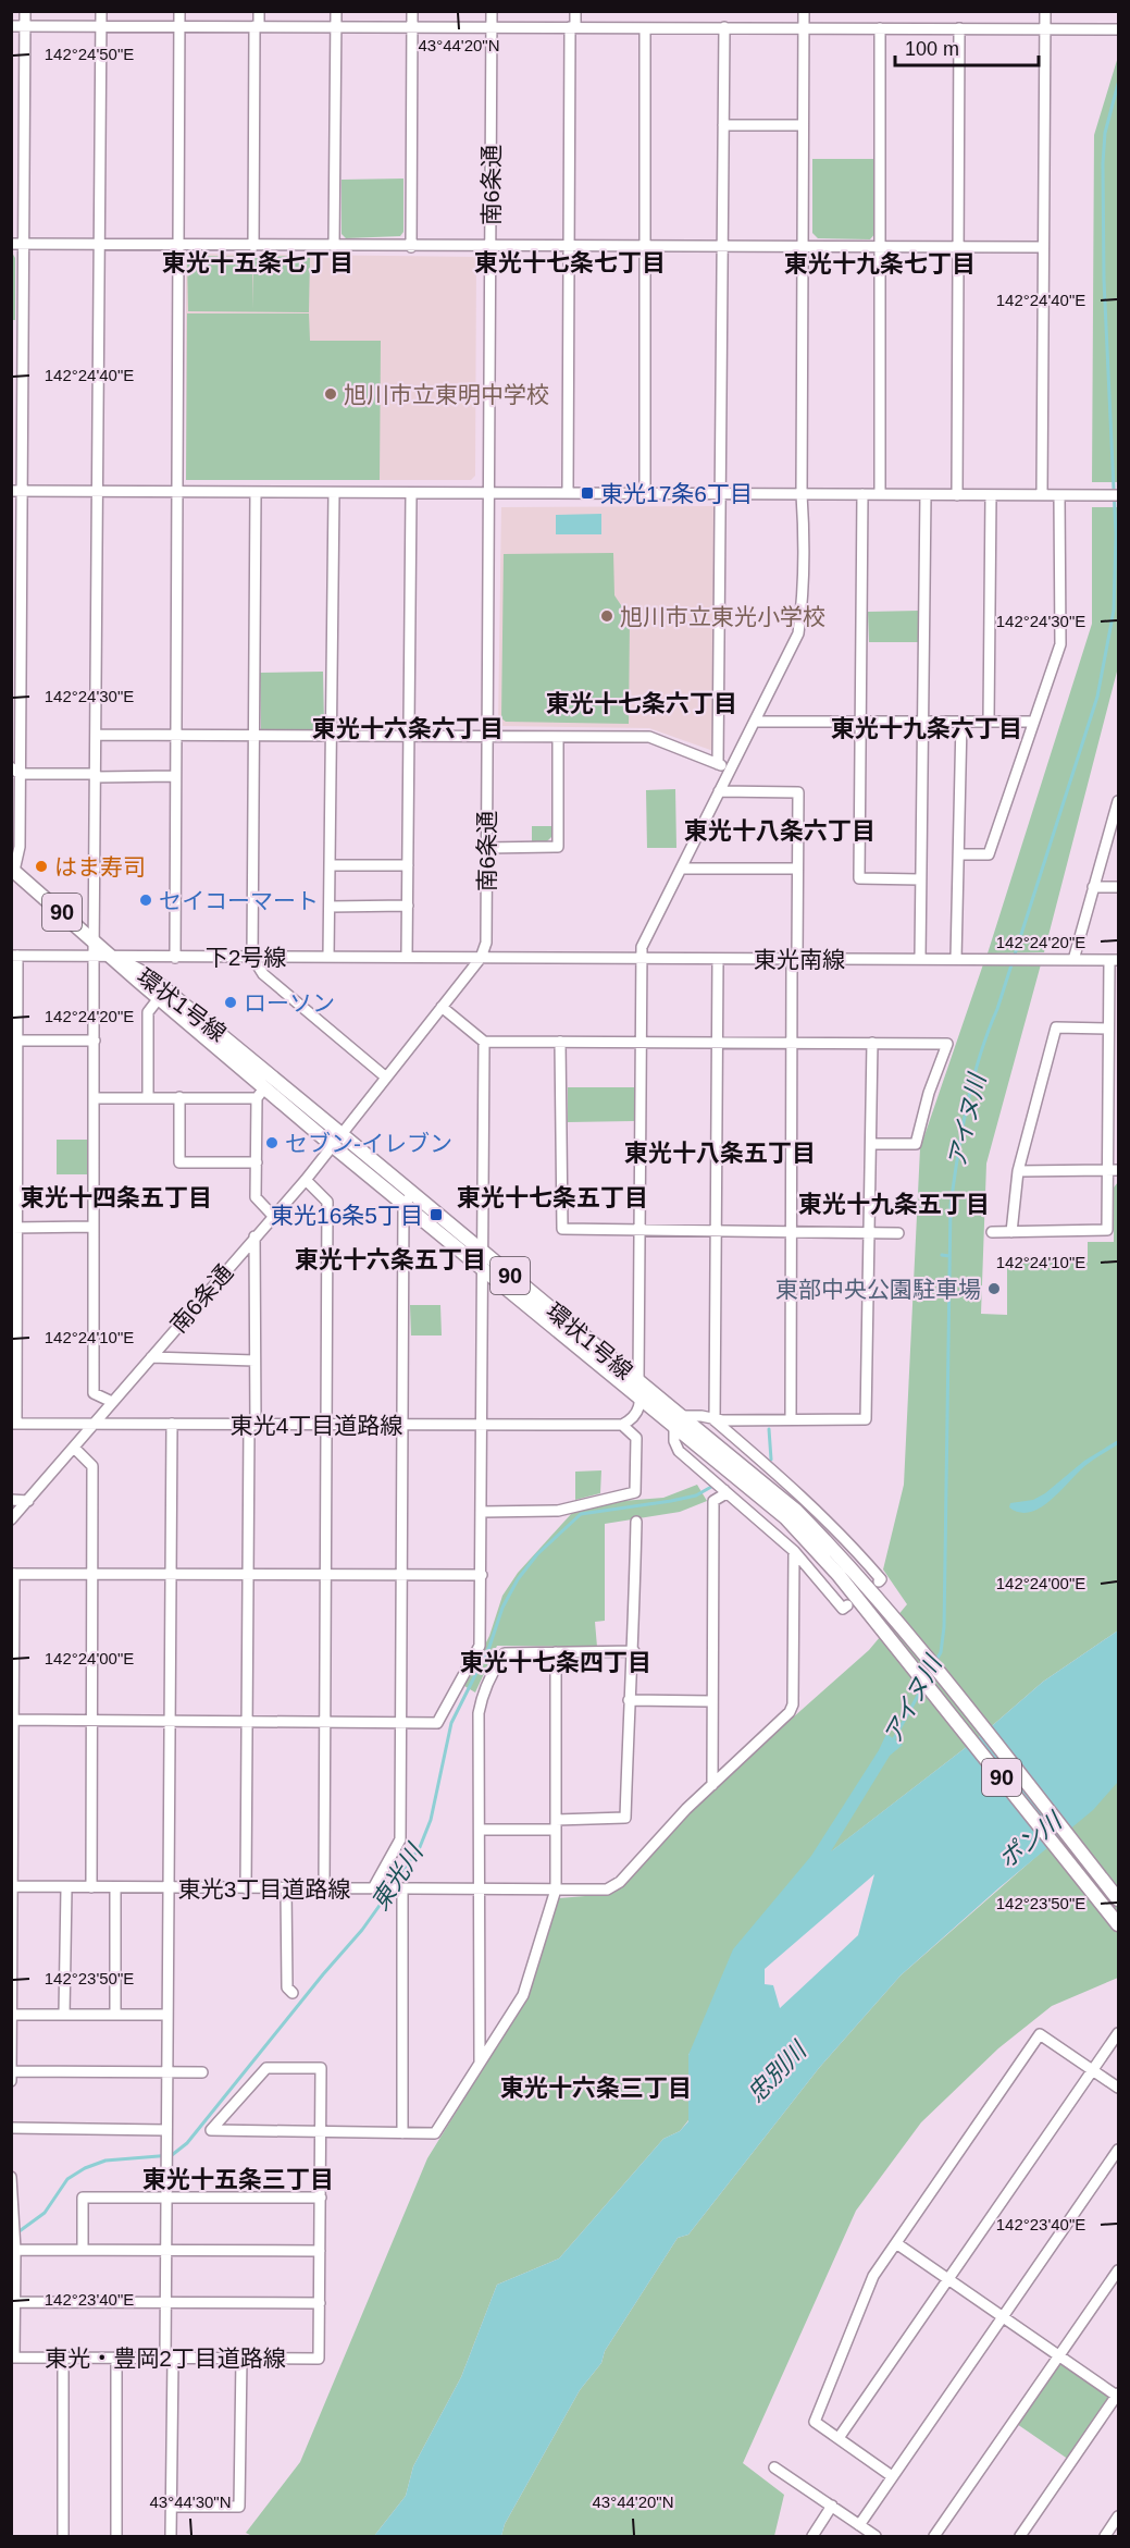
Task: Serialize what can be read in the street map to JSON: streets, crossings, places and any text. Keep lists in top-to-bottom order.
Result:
{
  "streets": {
    "main road": ["90", "環状1号線"],
    "street": [
      "南6条通",
      "下2号線",
      "東光南線",
      "東光4丁目道路線",
      "東光3丁目道路線",
      "東光・豊岡2丁目道路線"
    ]
  },
  "crossings": [
    ["南6条通", "下2号線"],
    ["南6条通", "東光南線"],
    ["南6条通", "環状1号線"],
    ["南6条通", "東光4丁目道路線"],
    ["下2号線", "東光南線"],
    ["下2号線", "環状1号線"]
  ],
  "districts": [
    "東光十五条七丁目",
    "東光十七条七丁目",
    "東光十九条七丁目",
    "東光十七条六丁目",
    "東光十六条六丁目",
    "東光十九条六丁目",
    "東光十八条六丁目",
    "東光十八条五丁目",
    "東光十四条五丁目",
    "東光十七条五丁目",
    "東光十九条五丁目",
    "東光十六条五丁目",
    "東光十七条四丁目",
    "東光十六条三丁目",
    "東光十五条三丁目"
  ],
  "water": [
    "アイヌ川",
    "ポン川",
    "東光川",
    "忠別川"
  ],
  "places": {
    "other": [
      "旭川市立東明中学校",
      "旭川市立東光小学校",
      "はま寿司",
      "セイコーマート",
      "ローソン",
      "セブン-イレブン",
      "東部中央公園駐車場"
    ],
    "transit": ["東光17条6丁目", "東光16条5丁目"]
  },
  "scale_bar": "100 m",
  "coordinates": [
    "43°44'20\"N",
    "142°24'50\"E",
    "142°24'40\"E",
    "142°24'30\"E",
    "142°24'20\"E",
    "142°24'10\"E",
    "142°24'00\"E",
    "142°23'50\"E",
    "142°23'40\"E",
    "43°44'30\"N"
  ]
}
